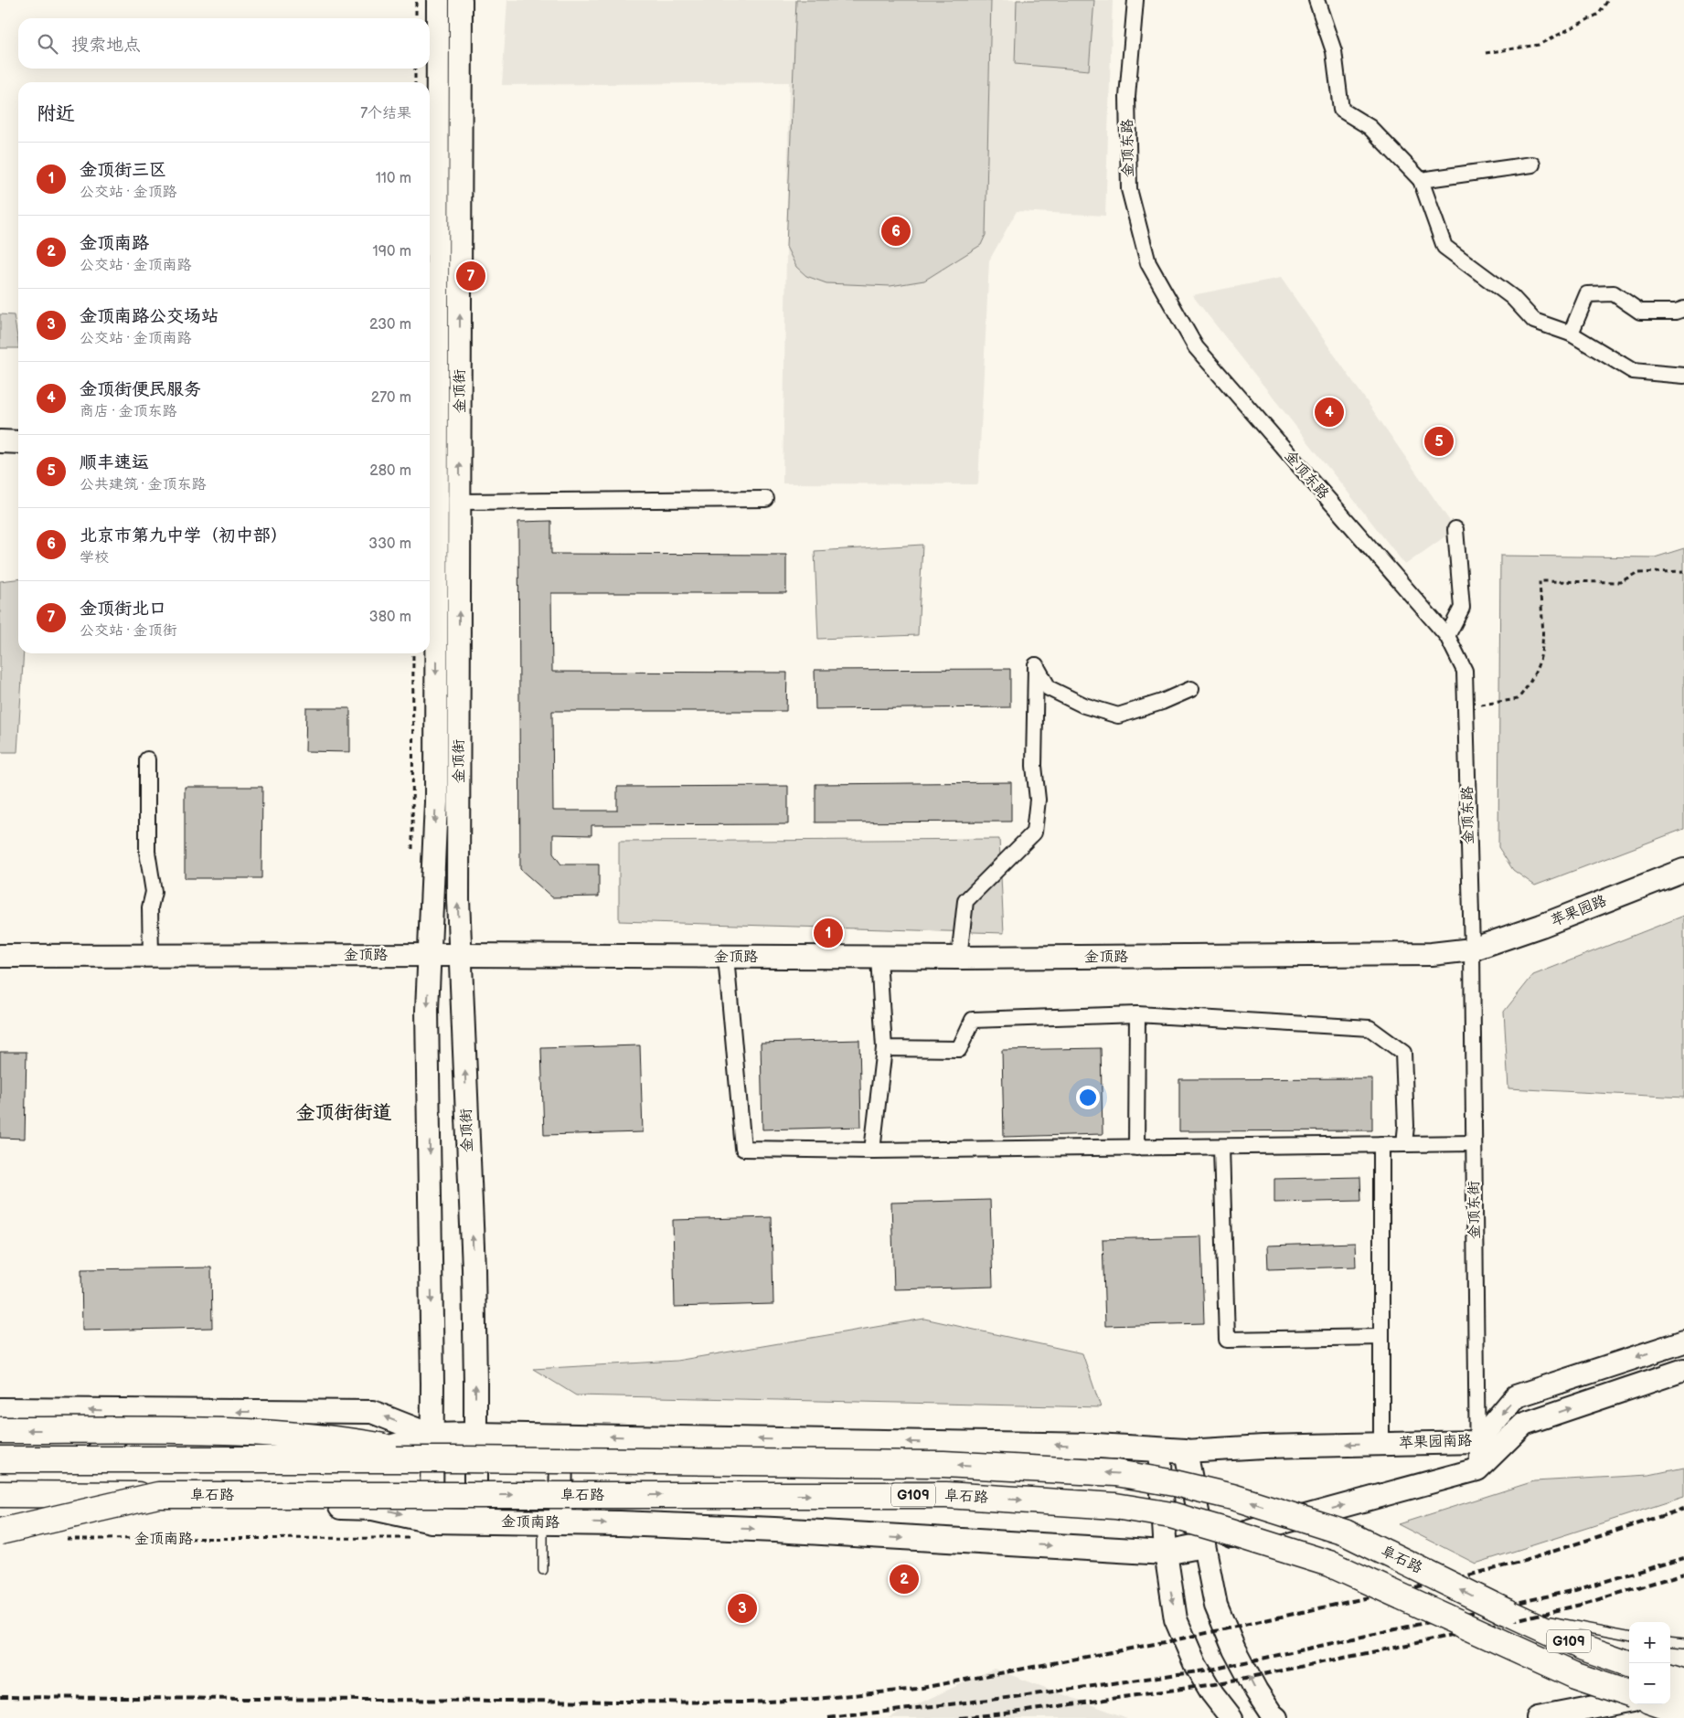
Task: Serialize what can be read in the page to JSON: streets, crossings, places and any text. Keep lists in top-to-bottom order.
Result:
{
  "streets": {
    "highway": ["阜石路", "G109"],
    "main road": [
      "金顶街",
      "苹果园路",
      "金顶路",
      "苹果园南路",
      "金顶南路"
    ],
    "street": ["金顶东路", "金顶东街"]
  },
  "crossings": [
    ["金顶东路", "苹果园路"],
    ["金顶东路", "金顶路"],
    ["金顶东路", "金顶东街"],
    ["金顶街", "金顶路"],
    ["金顶街", "金顶南路"],
    ["苹果园路", "金顶路"],
    ["苹果园路", "金顶东街"],
    ["金顶路", "金顶东街"],
    ["金顶东街", "苹果园南路"],
    ["苹果园南路", "金顶南路"]
  ],
  "districts": ["金顶街街道"],
  "page": {
    "search": "搜索地点",
    "heading": ["附近", "7个结果"],
    "list": [
      {
        "mark": "1",
        "name": "金顶街三区",
        "note": "公交站 · 金顶路",
        "value": "110 m"
      },
      {
        "mark": "2",
        "name": "金顶南路",
        "note": "公交站 · 金顶南路",
        "value": "190 m"
      },
      {
        "mark": "3",
        "name": "金顶南路公交场站",
        "note": "公交站 · 金顶南路",
        "value": "230 m"
      },
      {
        "mark": "4",
        "name": "金顶街便民服务",
        "note": "商店 · 金顶东路",
        "value": "270 m"
      },
      {
        "mark": "5",
        "name": "顺丰速运",
        "note": "公共建筑 · 金顶东路",
        "value": "280 m"
      },
      {
        "mark": "6",
        "name": "北京市第九中学（初中部）",
        "note": "学校",
        "value": "330 m"
      },
      {
        "mark": "7",
        "name": "金顶街北口",
        "note": "公交站 · 金顶街",
        "value": "380 m"
      }
    ],
    "pins": [
      "6",
      "7",
      "4",
      "5",
      "1",
      "2",
      "3"
    ],
    "map_buttons": ["+", "−"]
  }
}
